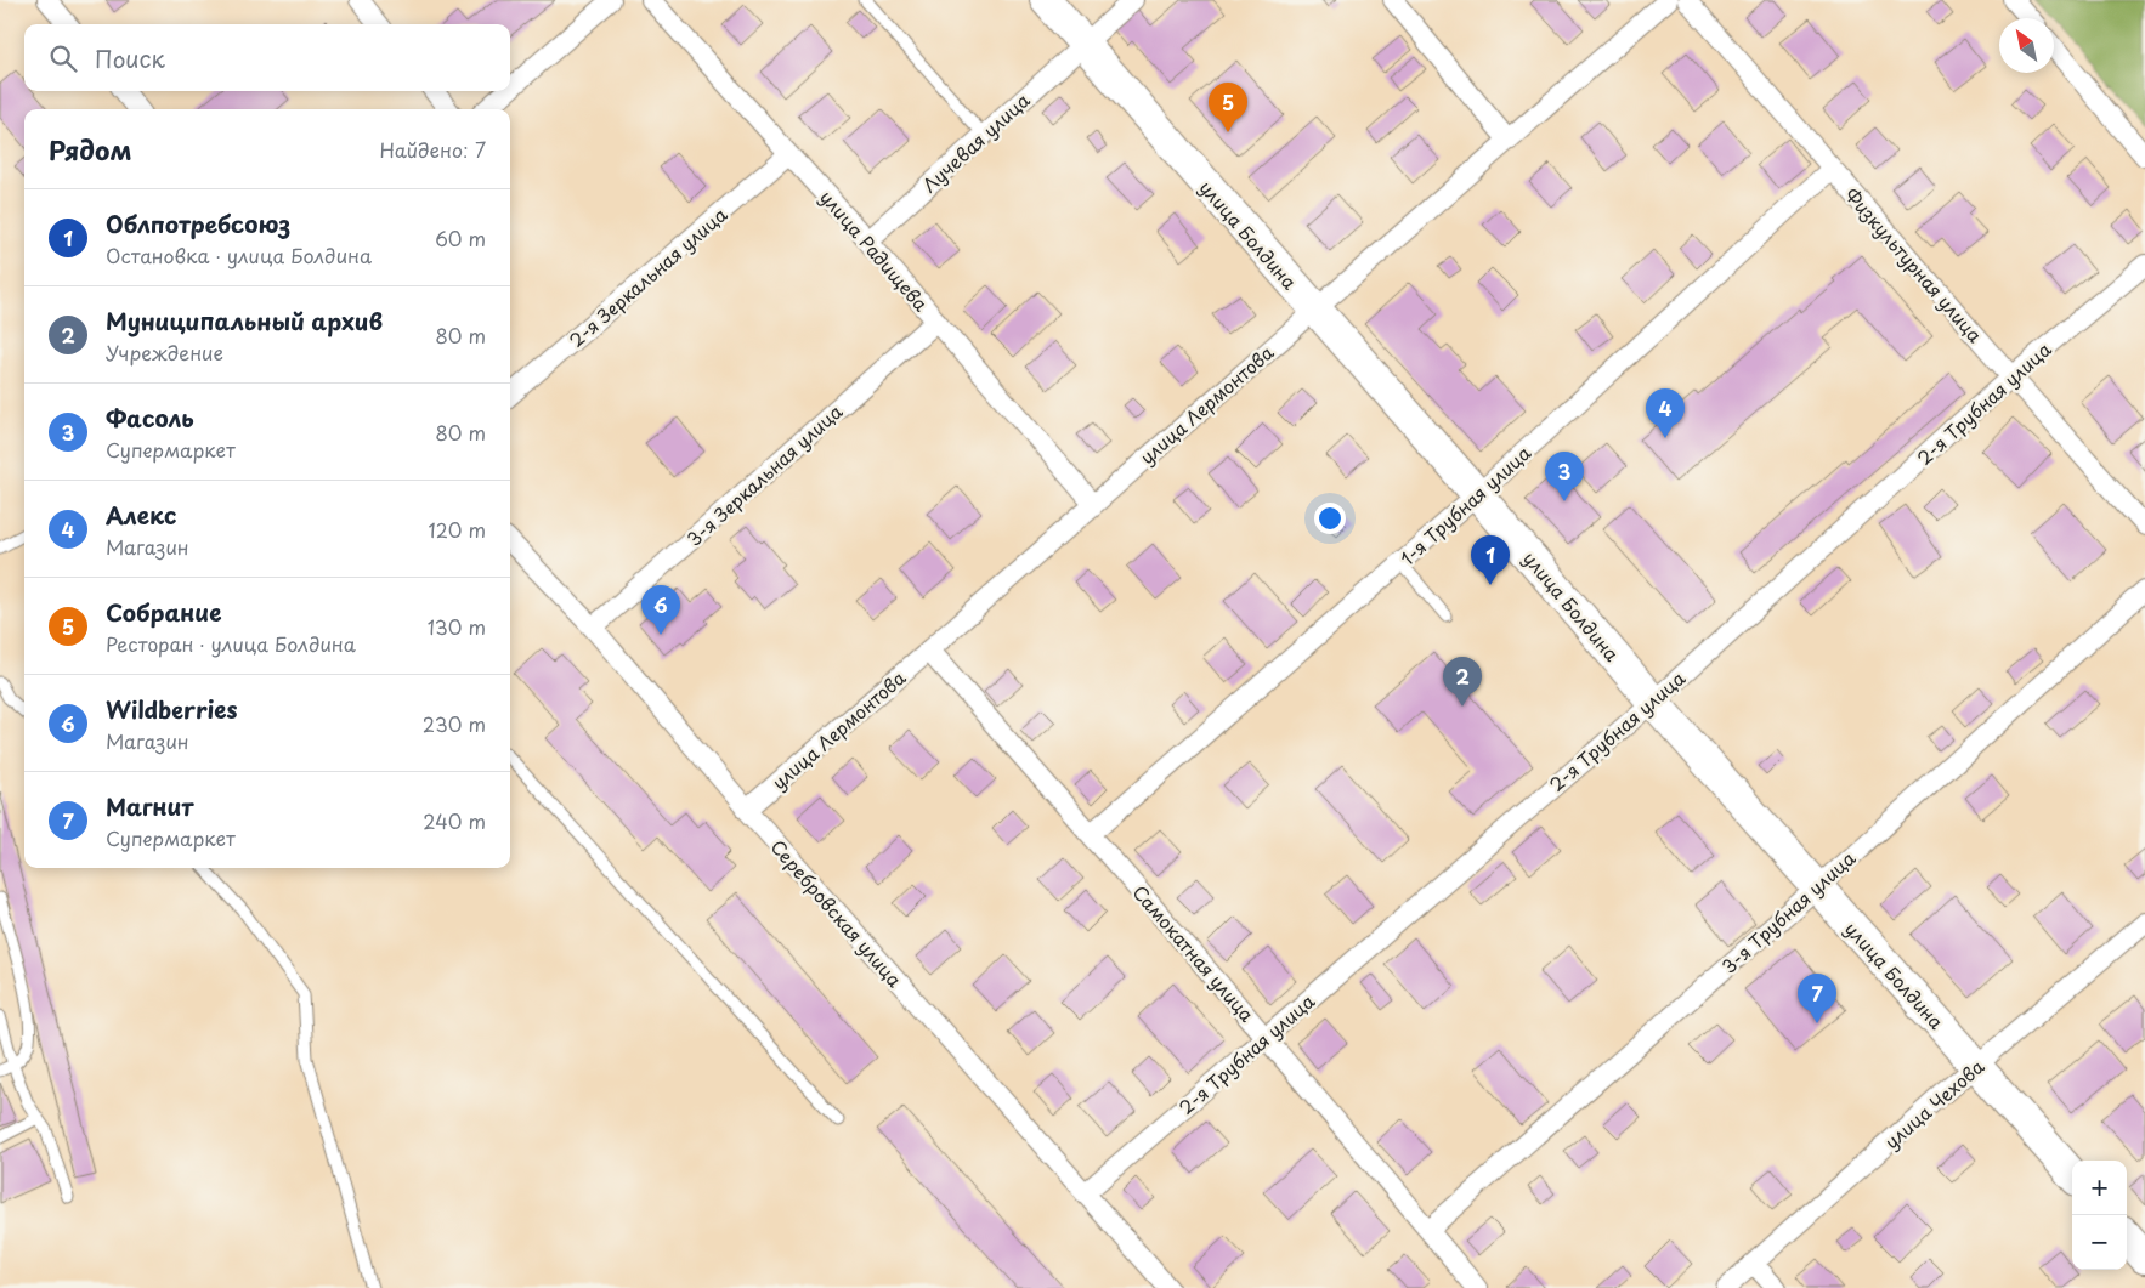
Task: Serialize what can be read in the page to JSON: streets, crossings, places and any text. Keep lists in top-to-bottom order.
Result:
{
  "streets": {
    "main road": ["улица Болдина"],
    "street": [
      "Лучевая улица",
      "улица Радищева",
      "Физкультурная улица",
      "2-я Зеркальная улица",
      "2-я Трубная улица",
      "улица Лермонтова",
      "3-я Зеркальная улица",
      "1-я Трубная улица",
      "3-я Трубная улица",
      "Серебровская улица",
      "Самокатная улица",
      "улица Чехова"
    ]
  },
  "crossings": [
    ["Лучевая улица", "улица Болдина"],
    ["Лучевая улица", "улица Радищева"],
    ["улица Болдина", "2-я Трубная улица"],
    ["улица Болдина", "улица Лермонтова"],
    ["улица Болдина", "1-я Трубная улица"],
    ["улица Болдина", "3-я Трубная улица"],
    ["улица Болдина", "улица Чехова"],
    ["улица Радищева", "2-я Зеркальная улица"],
    ["улица Радищева", "улица Лермонтова"],
    ["улица Радищева", "3-я Зеркальная улица"],
    ["Физкультурная улица", "2-я Трубная улица"],
    ["Физкультурная улица", "1-я Трубная улица"],
    ["2-я Трубная улица", "Серебровская улица"],
    ["2-я Трубная улица", "Самокатная улица"],
    ["улица Лермонтова", "Серебровская улица"],
    ["улица Лермонтова", "Самокатная улица"],
    ["3-я Зеркальная улица", "Серебровская улица"],
    ["1-я Трубная улица", "Самокатная улица"],
    ["3-я Трубная улица", "Самокатная улица"]
  ],
  "north": "top left",
  "page": {
    "search": "Поиск",
    "pins": [
      "5",
      "4",
      "3",
      "1",
      "6",
      "2",
      "7"
    ],
    "heading": ["Рядом", "Найдено: 7"],
    "list": [
      {
        "mark": "1",
        "name": "Облпотребсоюз",
        "note": "Остановка · улица Болдина",
        "value": "60 m"
      },
      {
        "mark": "2",
        "name": "Муниципальный архив",
        "note": "Учреждение",
        "value": "80 m"
      },
      {
        "mark": "3",
        "name": "Фасоль",
        "note": "Супермаркет",
        "value": "80 m"
      },
      {
        "mark": "4",
        "name": "Алекс",
        "note": "Магазин",
        "value": "120 m"
      },
      {
        "mark": "5",
        "name": "Собрание",
        "note": "Ресторан · улица Болдина",
        "value": "130 m"
      },
      {
        "mark": "6",
        "name": "Wildberries",
        "note": "Магазин",
        "value": "230 m"
      },
      {
        "mark": "7",
        "name": "Магнит",
        "note": "Супермаркет",
        "value": "240 m"
      }
    ],
    "map_buttons": ["+", "−"]
  }
}
